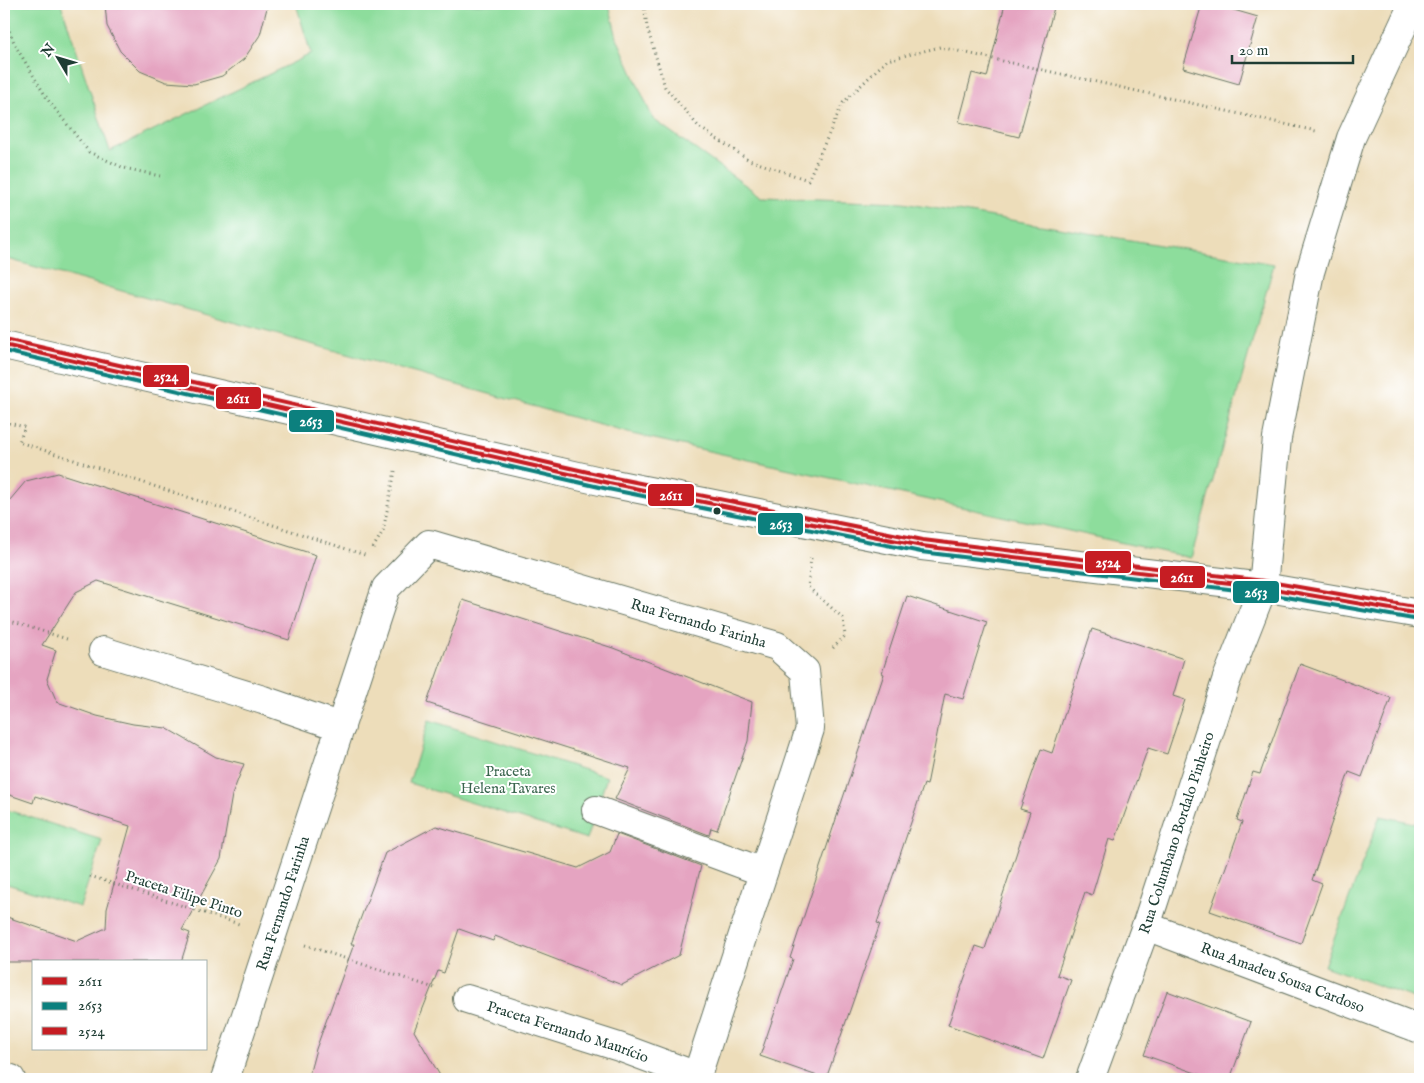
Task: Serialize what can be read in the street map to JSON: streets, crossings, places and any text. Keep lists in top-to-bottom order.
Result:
{
  "streets": {
    "street": [
      "Rua Fernando Farinha",
      "Rua Columbano Bordalo Pinheiro",
      "Rua Amadeu Sousa Cardoso",
      "Praceta Fernando Maurício"
    ],
    "path": ["Praceta Filipe Pinto"]
  },
  "crossings": [
    ["Rua Fernando Farinha", "Praceta Filipe Pinto"],
    ["Rua Columbano Bordalo Pinheiro", "Rua Amadeu Sousa Cardoso"],
    ["Praceta Filipe Pinto", "Praceta Fernando Maurício"]
  ],
  "parks": ["Praceta Helena Tavares"],
  "lines": ["transit line 2524", "transit line 2611", "transit line 2653"],
  "legend": ["2611", "2653", "2524"],
  "scale_bar": "20 m",
  "north": "top left"
}
